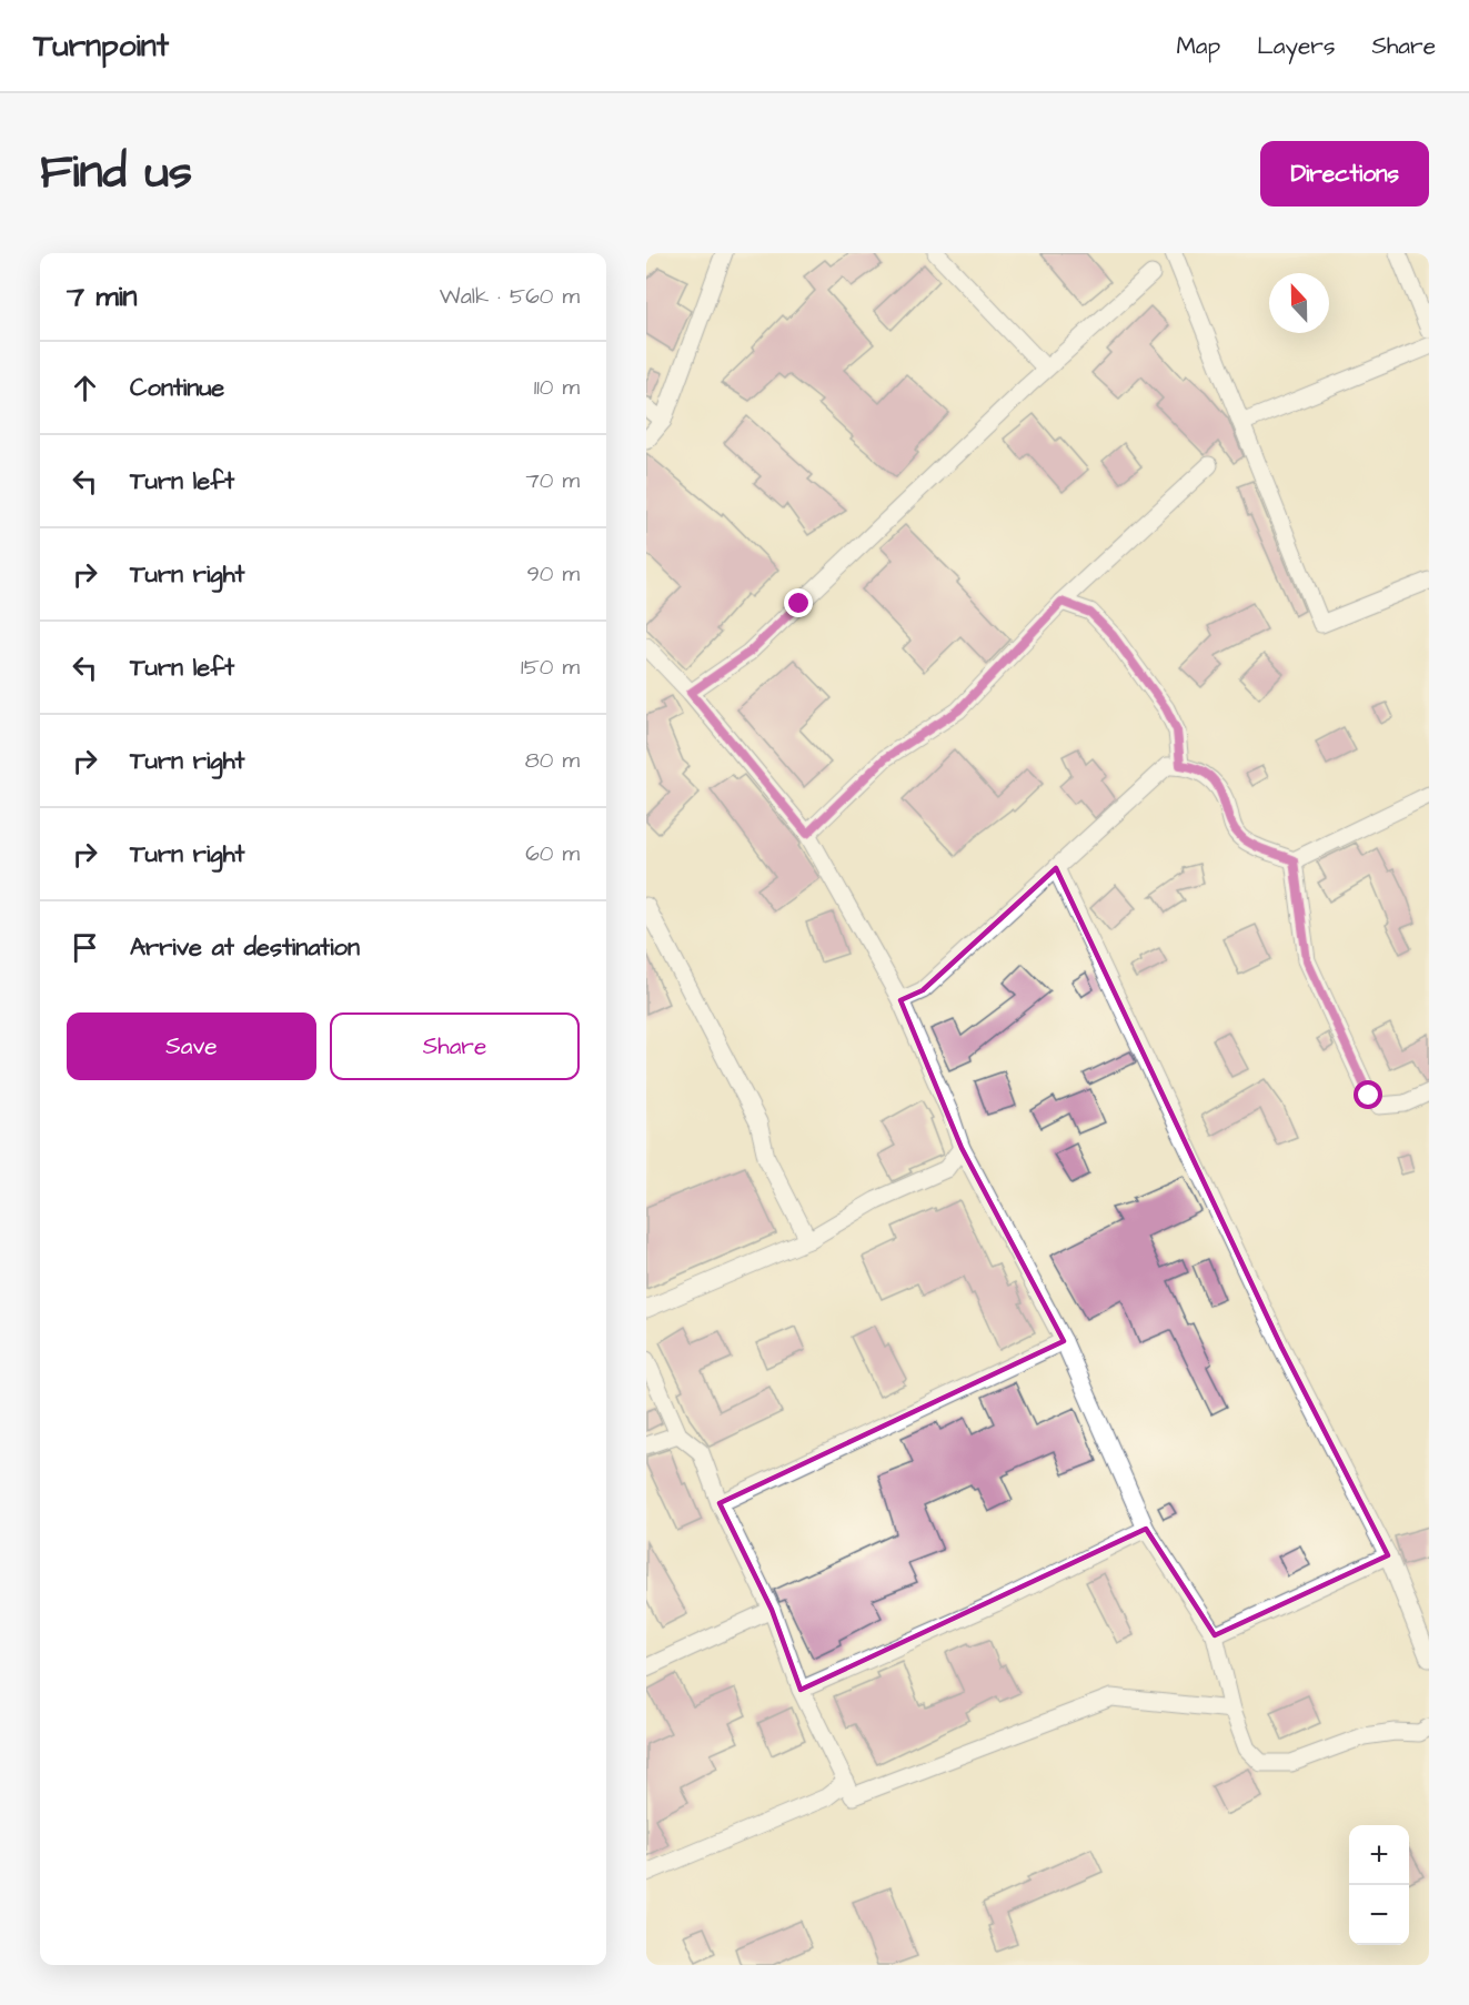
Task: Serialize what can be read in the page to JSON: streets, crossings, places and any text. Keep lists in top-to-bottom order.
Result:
{
  "north": "top",
  "page": {
    "header": "Turnpoint",
    "nav": ["Map", "Layers", "Share"],
    "title": "Find us",
    "buttons": [
      "Directions",
      ["Save", "Share"]
    ],
    "heading": ["7 min", "Walk · 560 m"],
    "list": [
      ["Continue", "110 m"],
      ["Turn left", "70 m"],
      ["Turn right", "90 m"],
      ["Turn left", "150 m"],
      ["Turn right", "80 m"],
      ["Turn right", "60 m"],
      "Arrive at destination"
    ],
    "map_buttons": ["+", "−"]
  }
}
